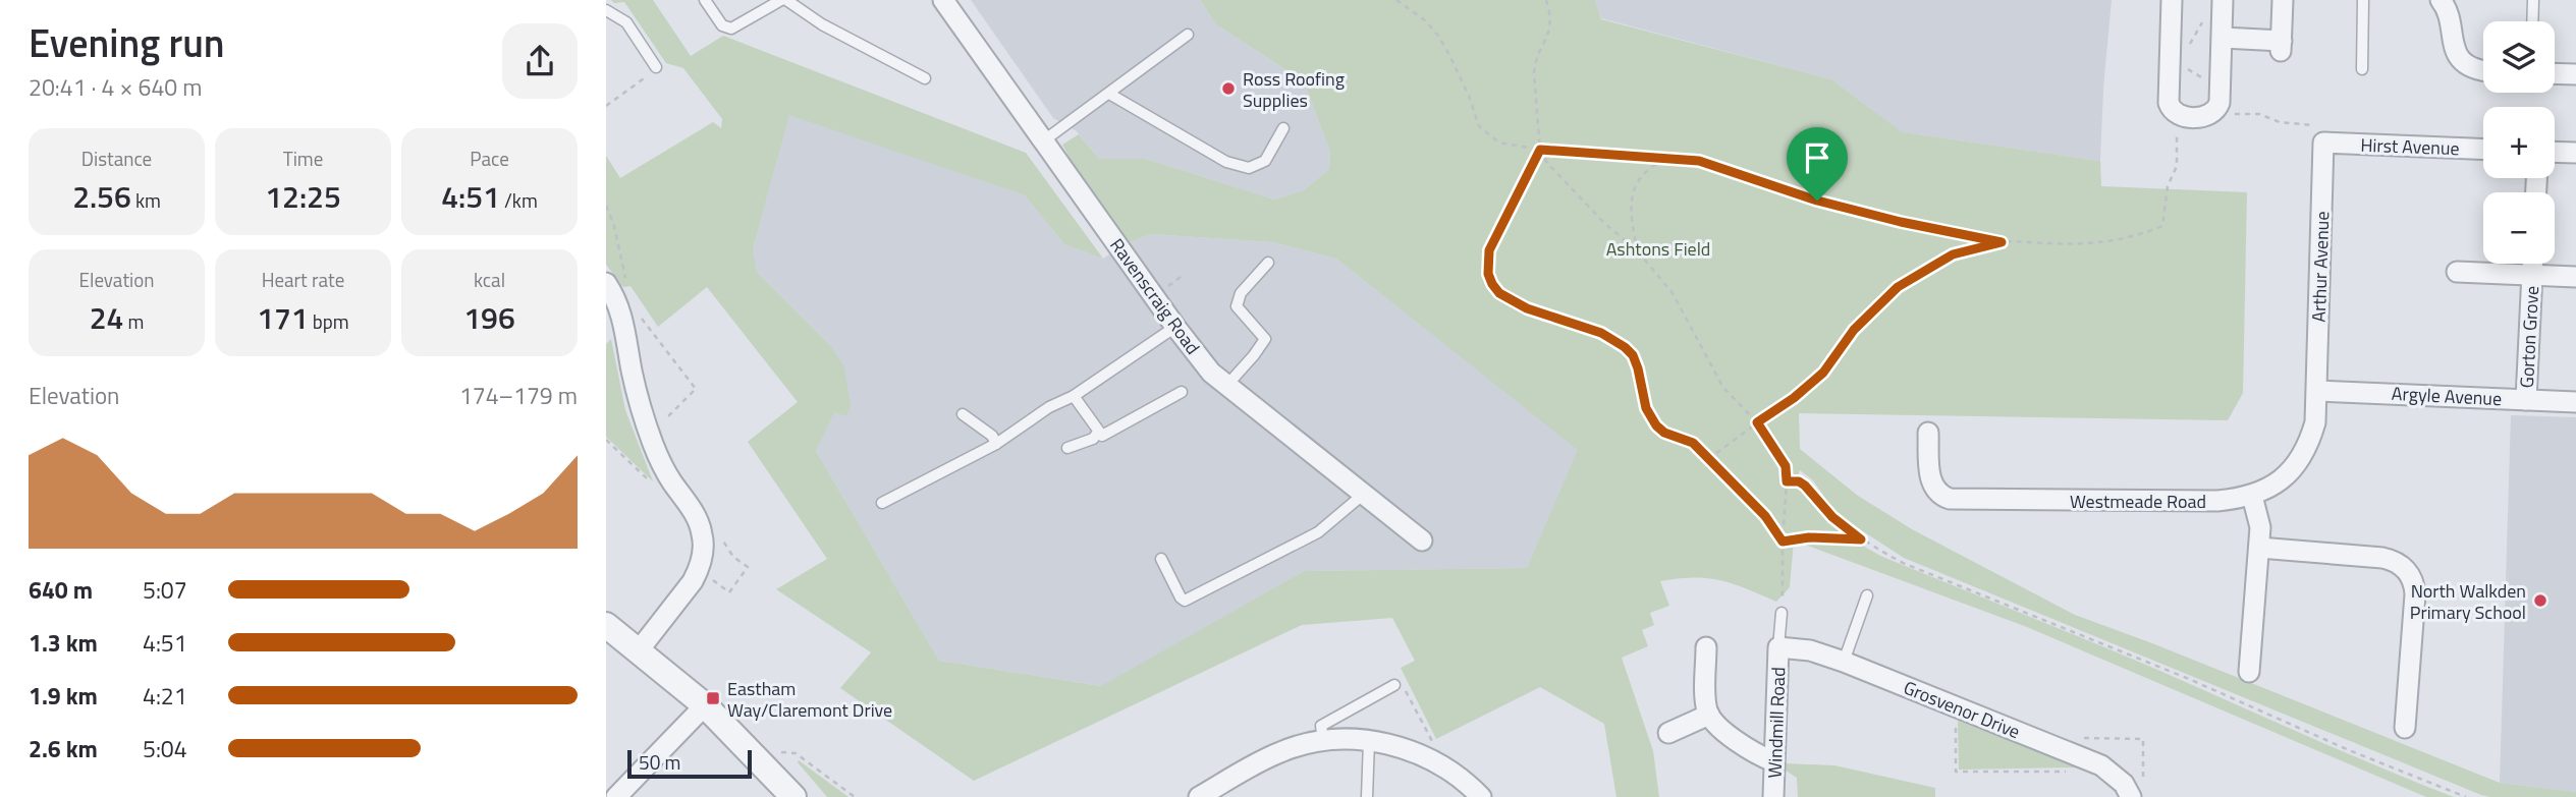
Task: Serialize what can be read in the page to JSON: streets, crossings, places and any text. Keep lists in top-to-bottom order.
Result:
{
  "streets": {
    "street": [
      "Hirst Avenue",
      "Arthur Avenue",
      "Ravenscraig Road",
      "Gorton Grove",
      "Argyle Avenue",
      "Westmeade Road",
      "Grosvenor Drive",
      "Windmill Road"
    ]
  },
  "crossings": [
    ["Hirst Avenue", "Arthur Avenue"],
    ["Arthur Avenue", "Argyle Avenue"],
    ["Arthur Avenue", "Westmeade Road"],
    ["Gorton Grove", "Argyle Avenue"],
    ["Argyle Avenue", "Westmeade Road"],
    ["Grosvenor Drive", "Windmill Road"]
  ],
  "parks": ["Ashtons Field"],
  "places": {
    "other": ["Ross Roofing Supplies", "North Walkden Primary School"],
    "transit": ["Eastham Way/Claremont Drive"]
  },
  "scale_bar": "50 m",
  "page": {
    "heading": ["Evening run", "20:41 · 4 × 640 m"],
    "map_buttons": ["+", "−"],
    "stats": [
      ["Distance", "2.56 km"],
      ["Time", "12:25"],
      ["Pace", "4:51 /km"],
      ["Elevation", "24 m"],
      ["Heart rate", "171 bpm"],
      ["kcal", "196"]
    ],
    "chart": ["Elevation", "174–179 m"],
    "list": [
      {
        "name": "640 m",
        "note": "5:07"
      },
      {
        "name": "1.3 km",
        "note": "4:51"
      },
      {
        "name": "1.9 km",
        "note": "4:21"
      },
      {
        "name": "2.6 km",
        "note": "5:04"
      }
    ],
    "scale": "50 m"
  }
}
